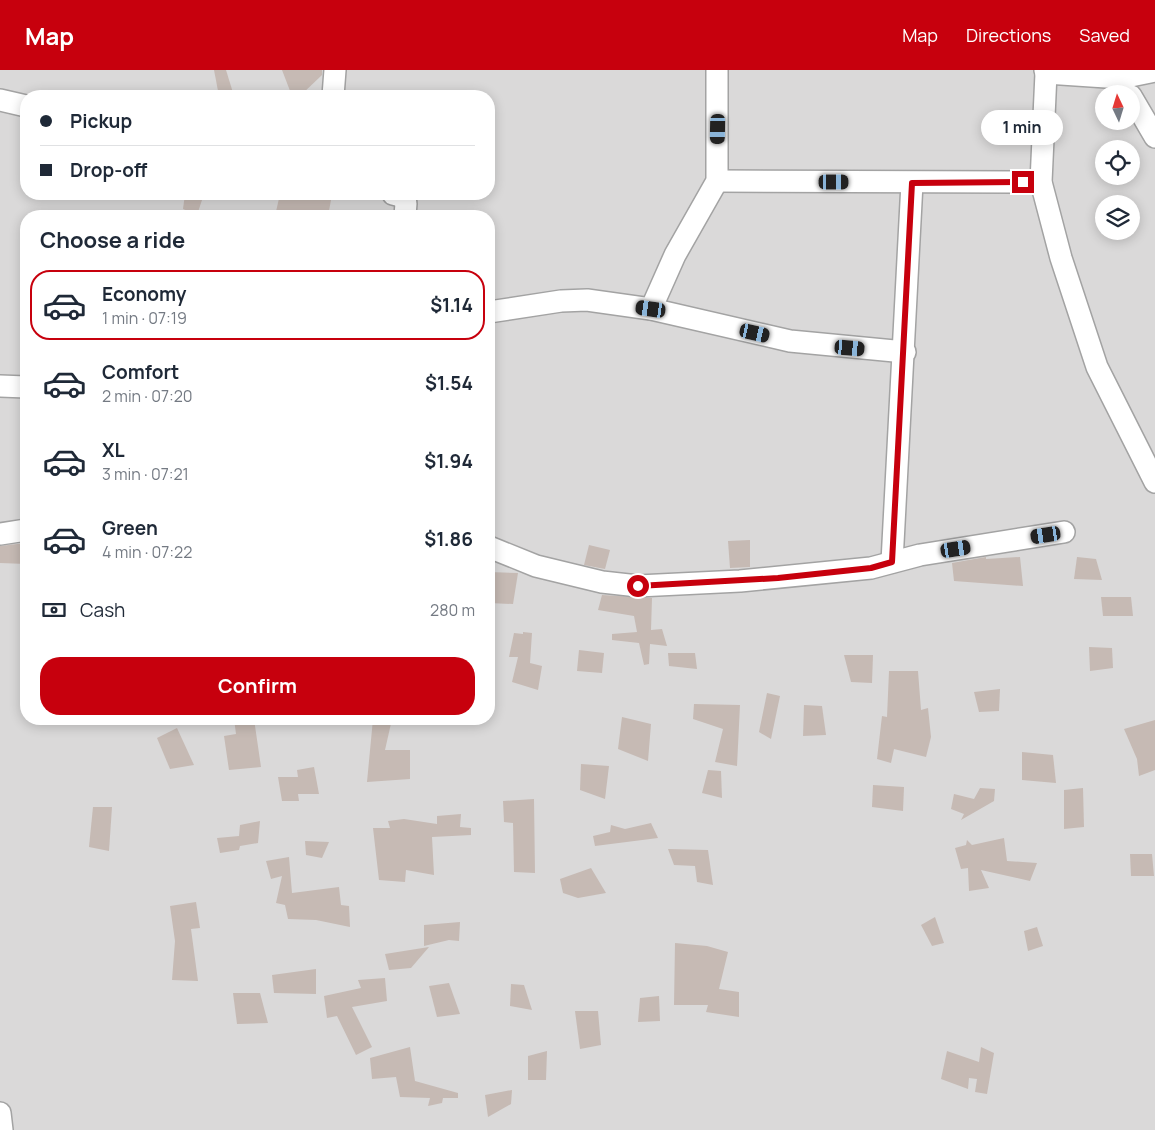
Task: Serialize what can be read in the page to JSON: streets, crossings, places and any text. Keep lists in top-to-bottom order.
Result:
{
  "north": "top",
  "page": {
    "header": "Map",
    "nav": ["Map", "Directions", "Saved"],
    "banner": ["Pickup", "Drop-off"],
    "bubble": "1 min",
    "heading": "Choose a ride",
    "list": [
      {
        "name": "Economy",
        "note": "1 min · 07:19",
        "value": "$1.14"
      },
      {
        "name": "Comfort",
        "note": "2 min · 07:20",
        "value": "$1.54"
      },
      {
        "name": "XL",
        "note": "3 min · 07:21",
        "value": "$1.94"
      },
      {
        "name": "Green",
        "note": "4 min · 07:22",
        "value": "$1.86"
      }
    ],
    "pay": ["Cash", "280 m"],
    "buttons": "Confirm"
  }
}
